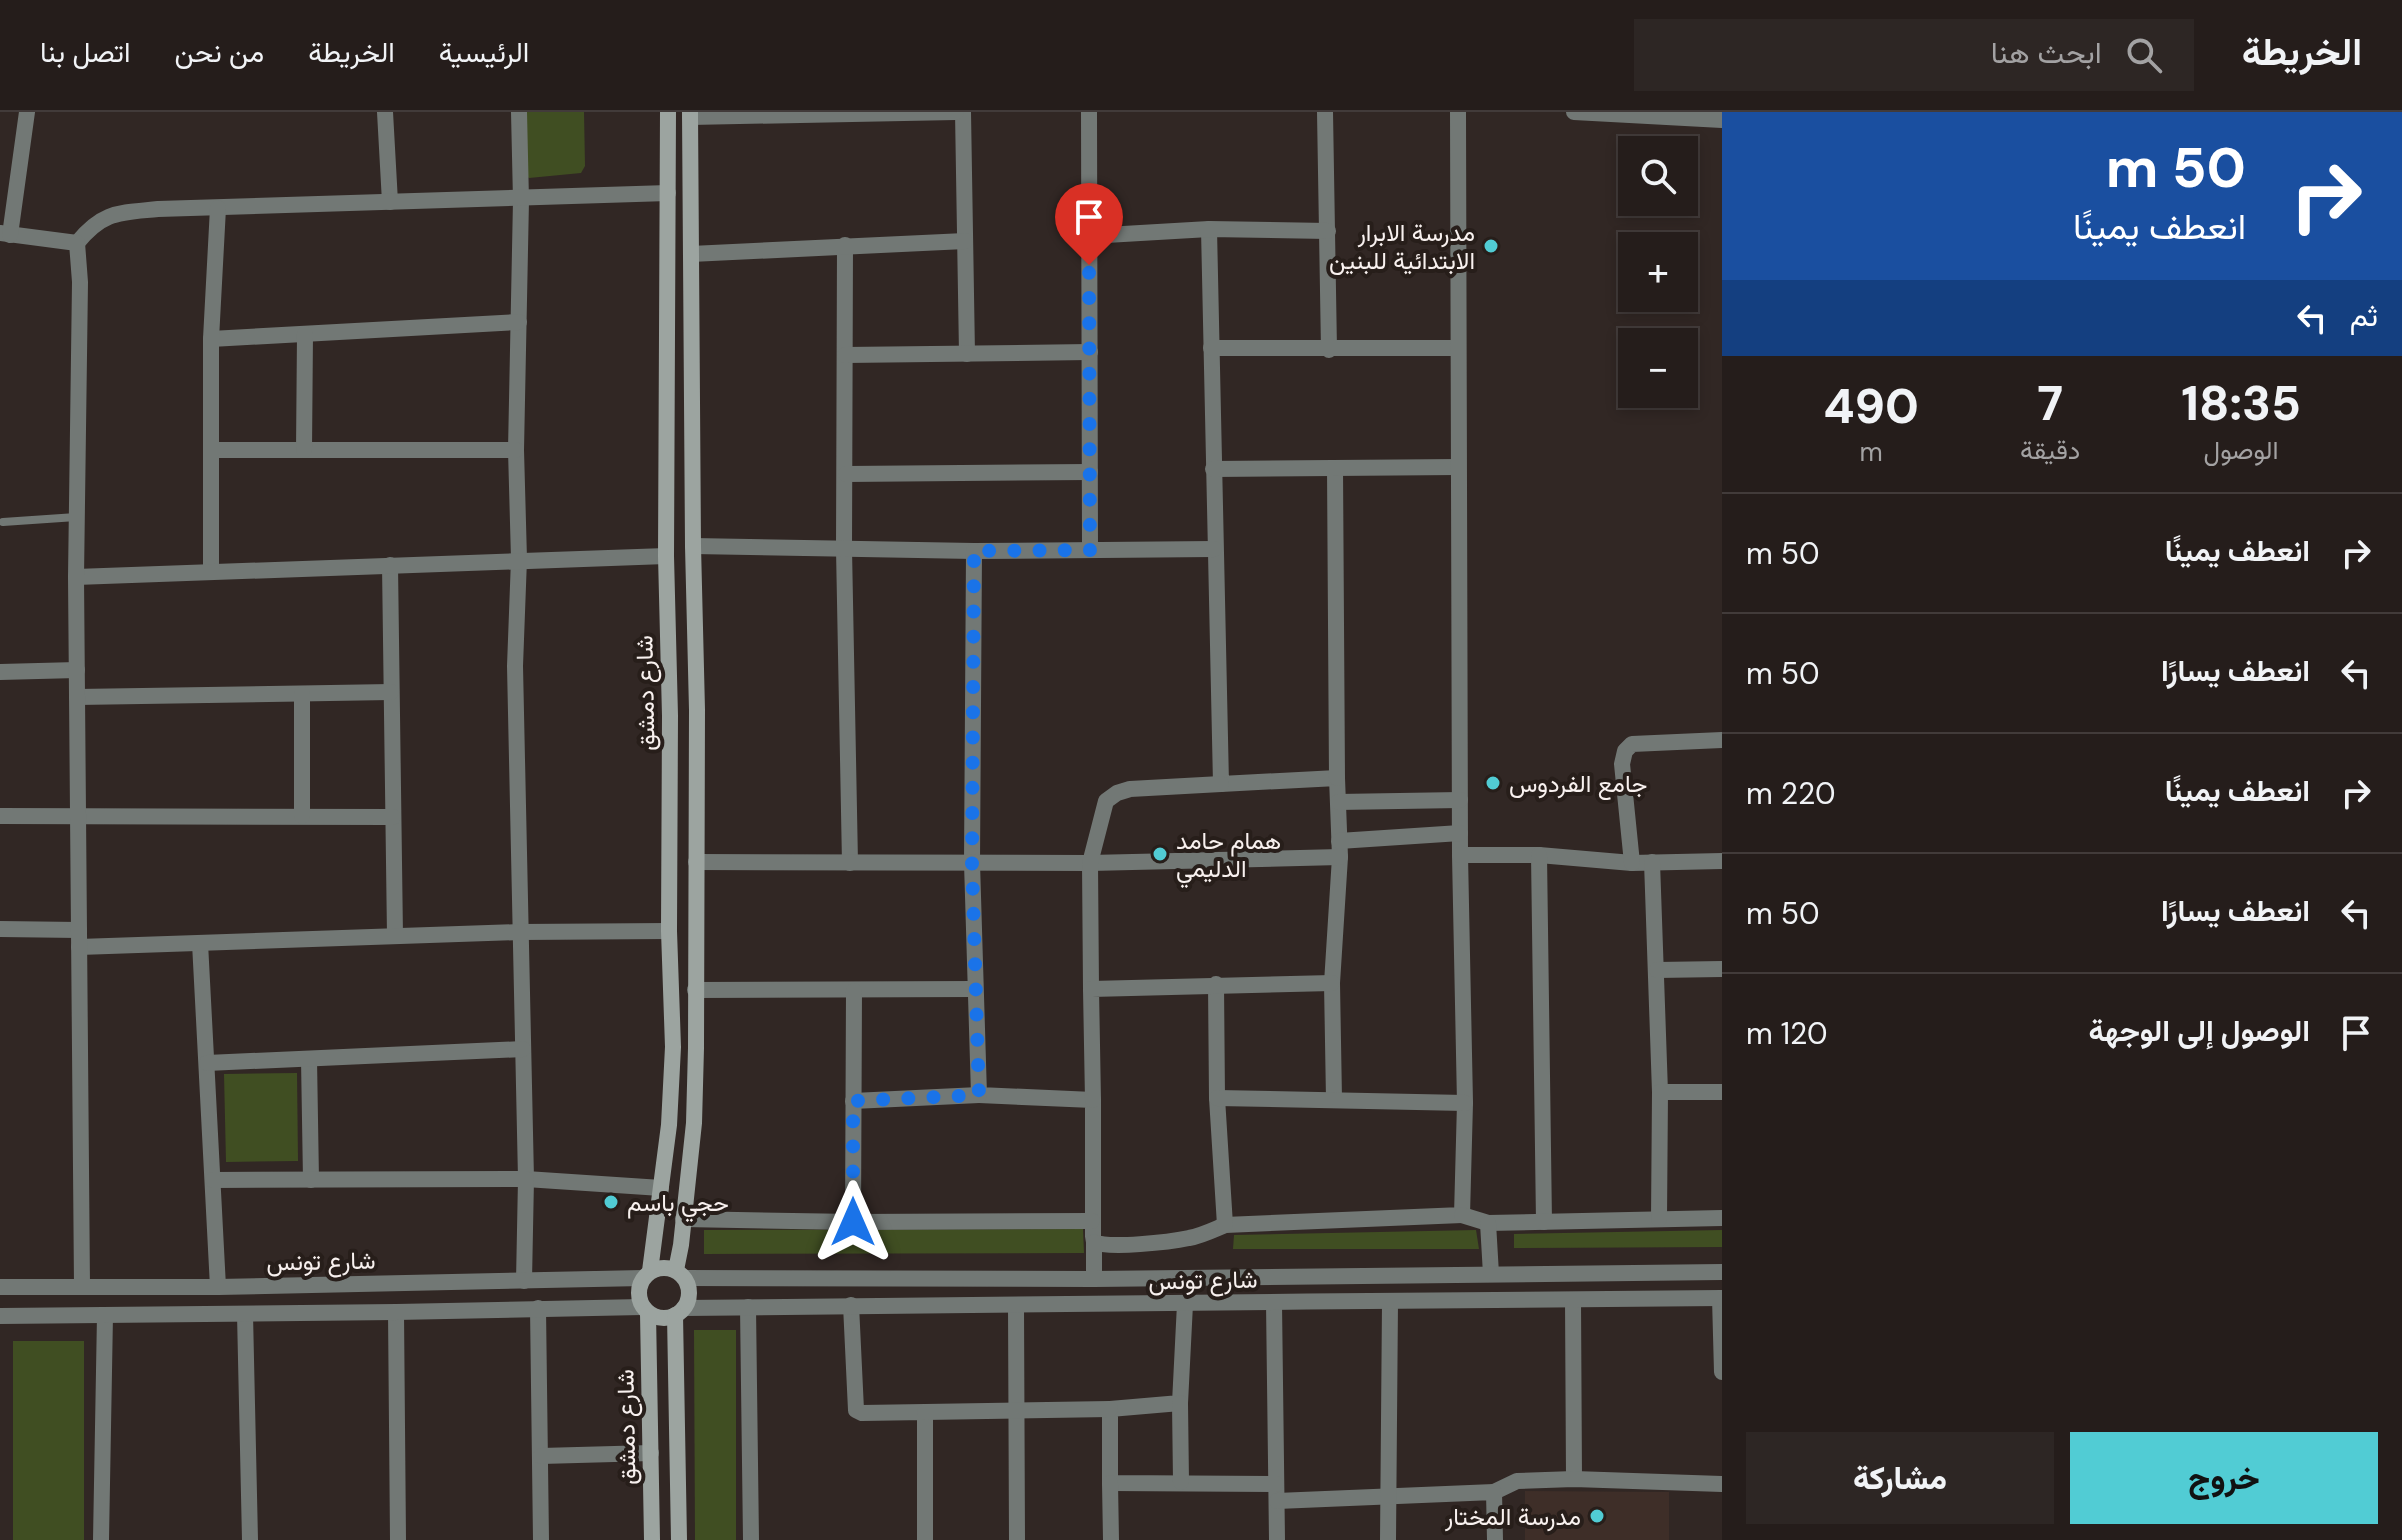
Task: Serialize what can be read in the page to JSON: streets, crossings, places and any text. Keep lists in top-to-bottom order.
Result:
{
  "streets": {
    "main road": ["شارع دمشق"],
    "street": ["شارع تونس"]
  },
  "crossings": [
    ["شارع دمشق", "شارع تونس"]
  ],
  "places": [
    "مدرسة الابرار الابتدائية للبنين",
    "جامع الفردوس",
    "همام حامد الدليمي",
    "حجي باسم",
    "مدرسة المختار"
  ],
  "page": {
    "header": "الخريطة",
    "search": "ابحث هنا",
    "nav": [
      "الرئيسية",
      "الخريطة",
      "من نحن",
      "اتصل بنا"
    ],
    "turn": ["50 m", "انعطف يمينًا"],
    "map_buttons": ["+", "−"],
    "then": "ثم",
    "eta": [
      "18:35",
      "الوصول",
      "7",
      "دقيقة",
      "490",
      "m"
    ],
    "list": [
      {
        "name": "انعطف يمينًا",
        "value": "50 m"
      },
      {
        "name": "انعطف يسارًا",
        "value": "50 m"
      },
      {
        "name": "انعطف يمينًا",
        "value": "220 m"
      },
      {
        "name": "انعطف يسارًا",
        "value": "50 m"
      },
      {
        "name": "الوصول إلى الوجهة",
        "value": "120 m"
      }
    ],
    "buttons": ["خروج", "مشاركة"]
  }
}
